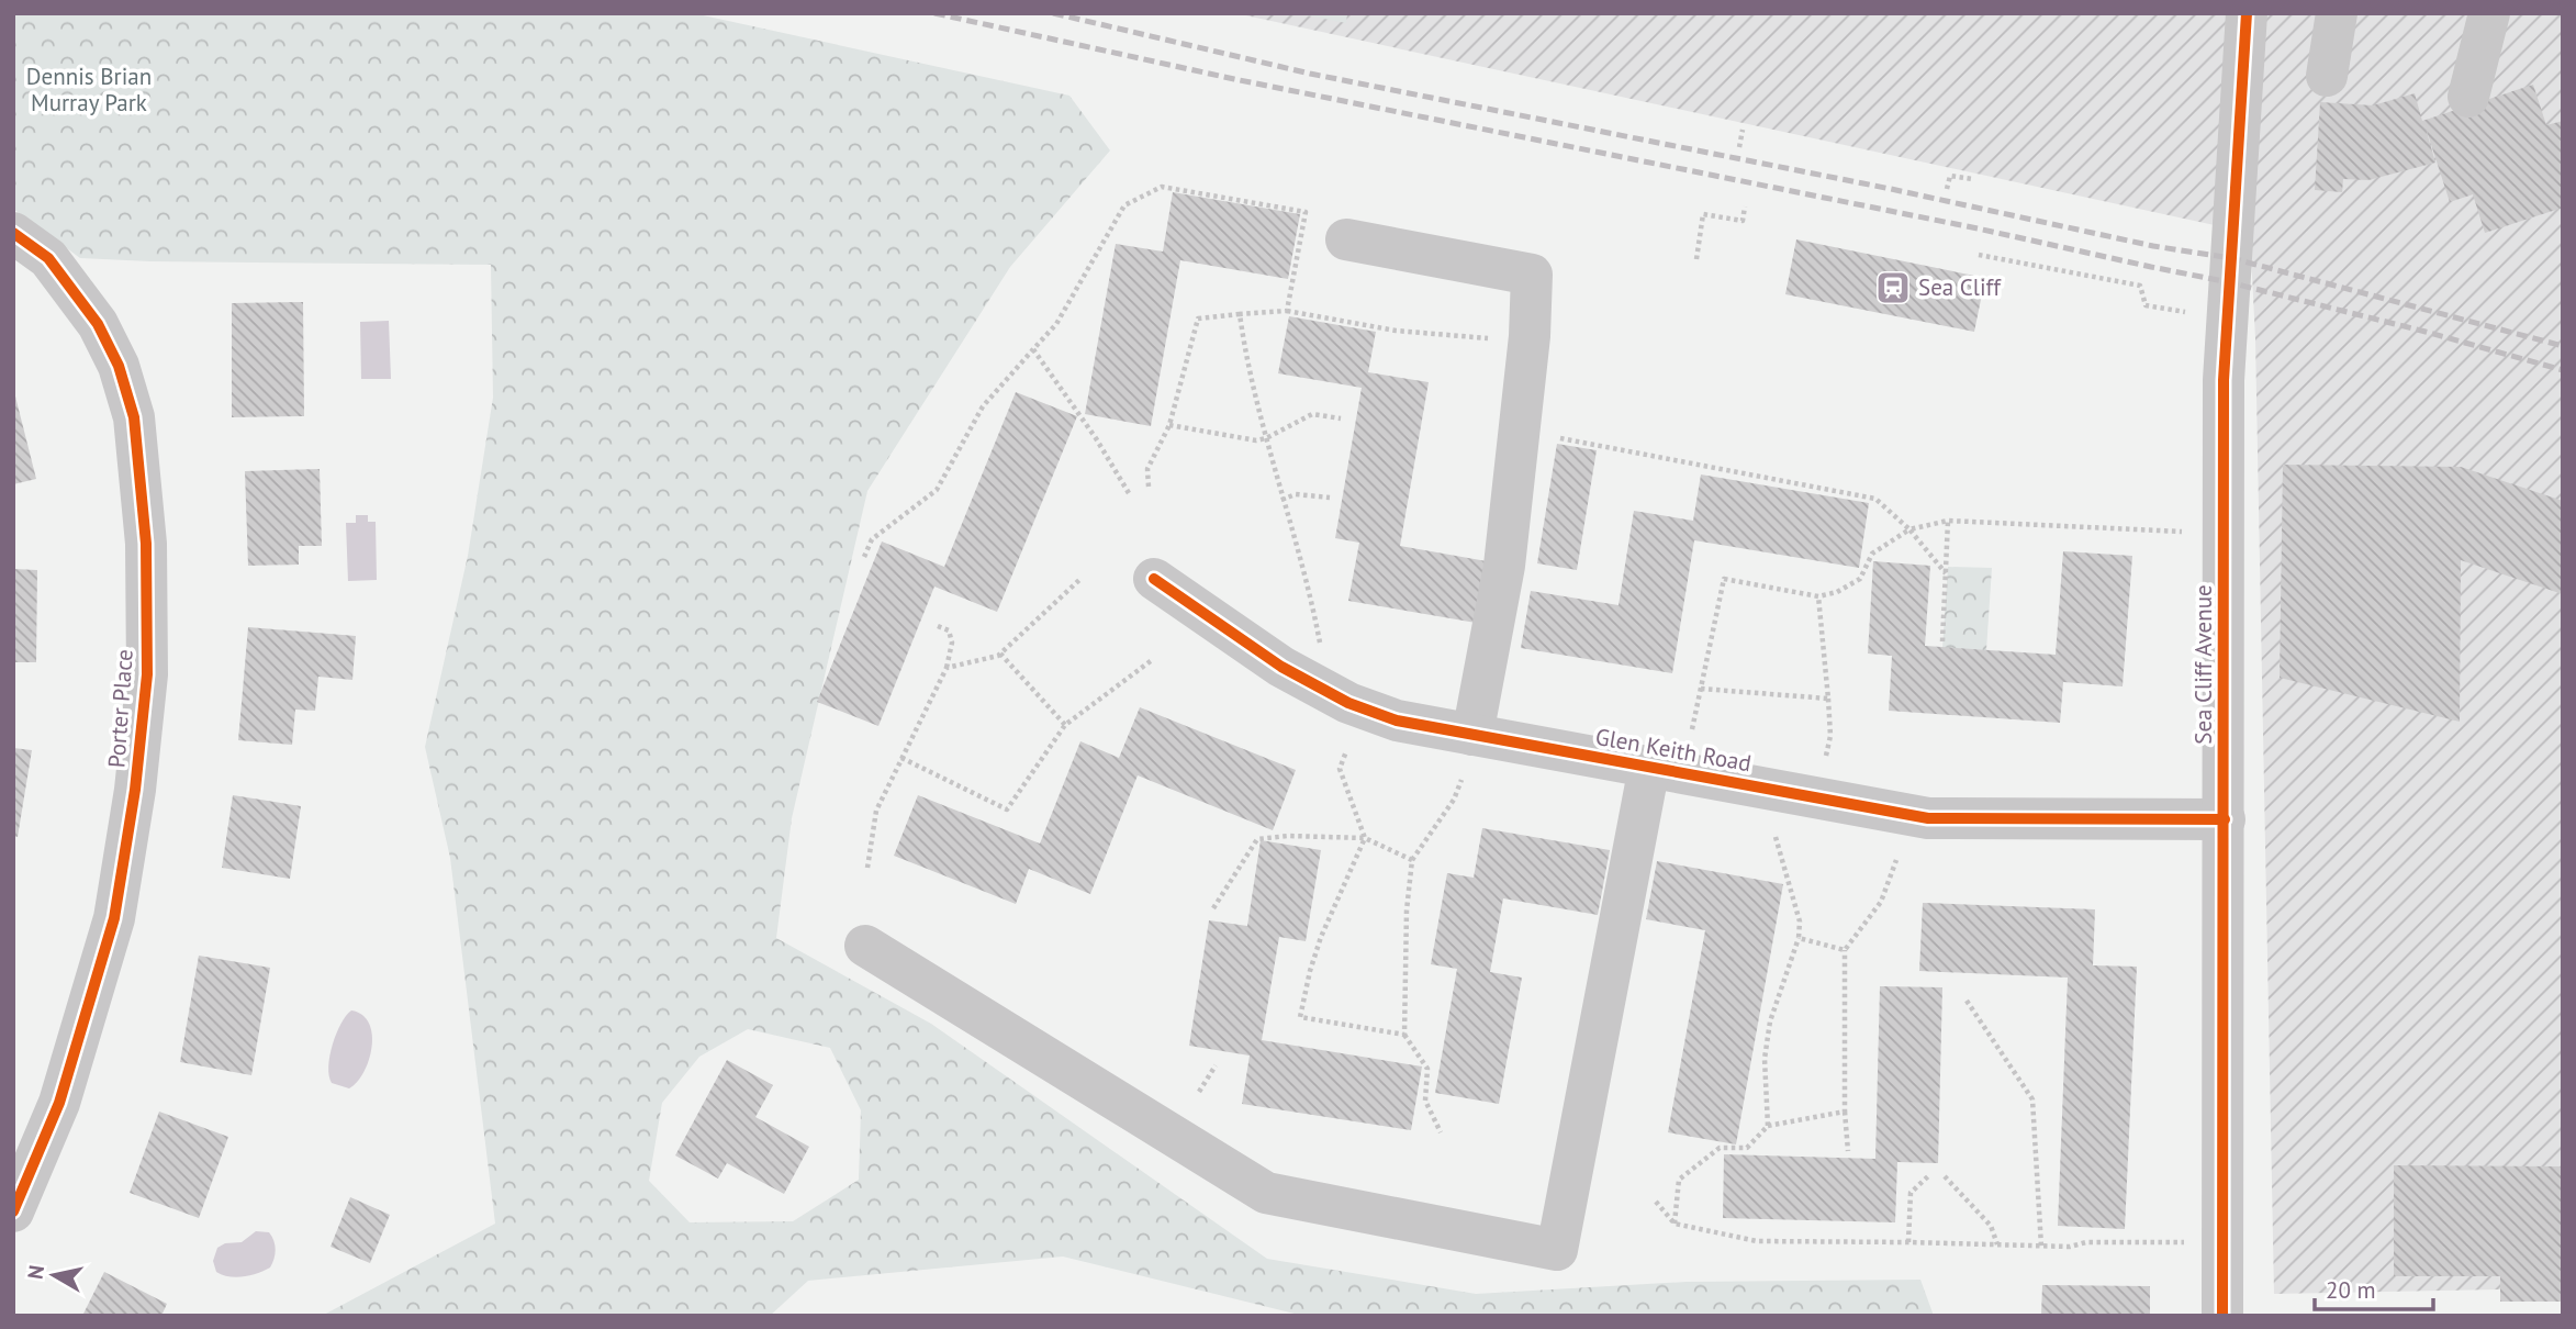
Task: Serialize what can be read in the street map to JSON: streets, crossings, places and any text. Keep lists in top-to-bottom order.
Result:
{
  "streets": {
    "street": ["Sea Cliff Avenue", "Porter Place", "Glen Keith Road"]
  },
  "crossings": [
    ["Sea Cliff Avenue", "Glen Keith Road"]
  ],
  "parks": ["Dennis Brian Murray Park"],
  "places": {
    "station": ["Sea Cliff"]
  },
  "scale_bar": "20 m",
  "north": "left"
}
